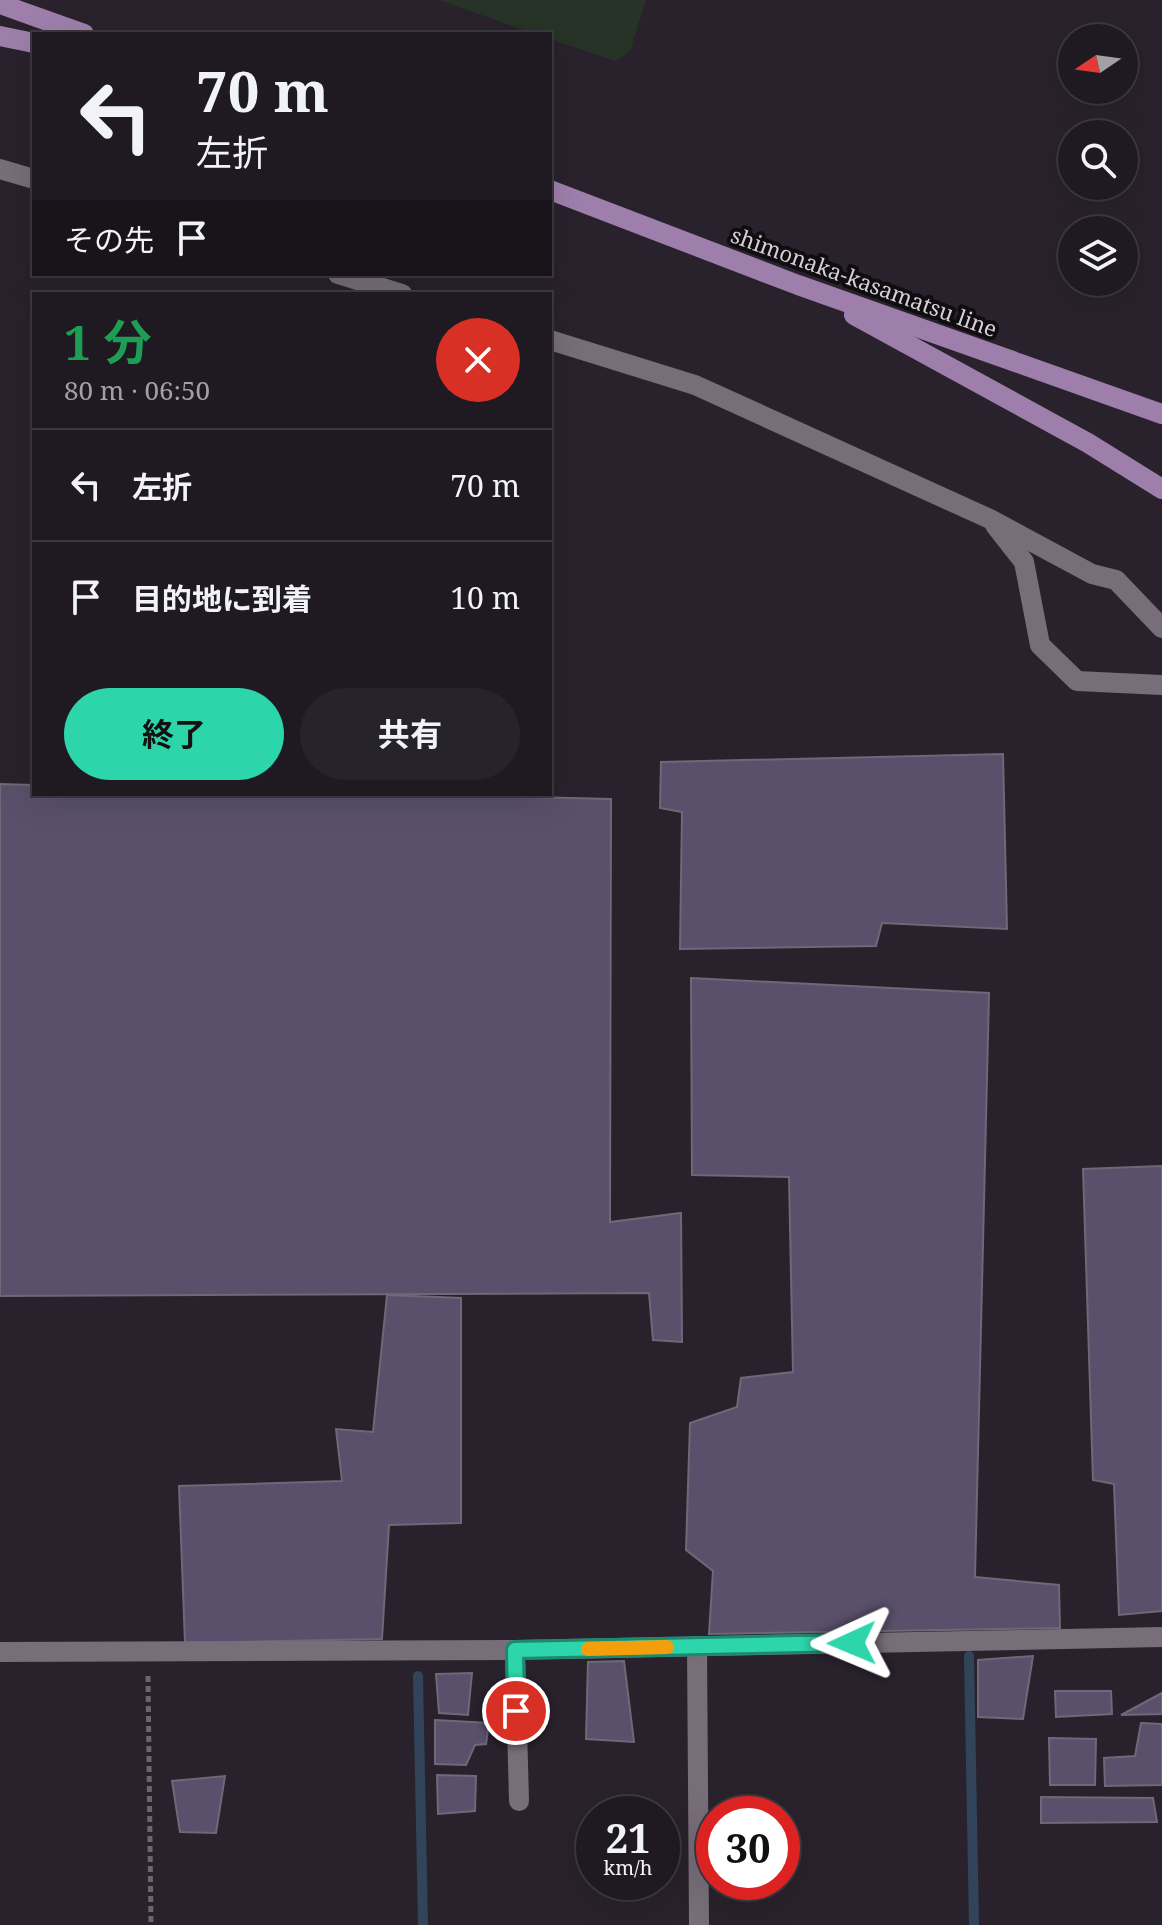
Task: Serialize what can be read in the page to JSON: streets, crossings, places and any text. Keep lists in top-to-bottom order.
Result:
{
  "streets": {
    "main road": ["shimonaka-kasamatsu line"]
  },
  "north": "left",
  "page": {
    "turn": ["70 m", "左折"],
    "then": "その先",
    "heading": ["1 分", "80 m · 06:50"],
    "list": [
      {
        "name": "左折",
        "value": "70 m"
      },
      {
        "name": "目的地に到着",
        "value": "10 m"
      }
    ],
    "buttons": ["終了", "共有"],
    "speed": "21 km/h",
    "limit": "30"
  }
}
